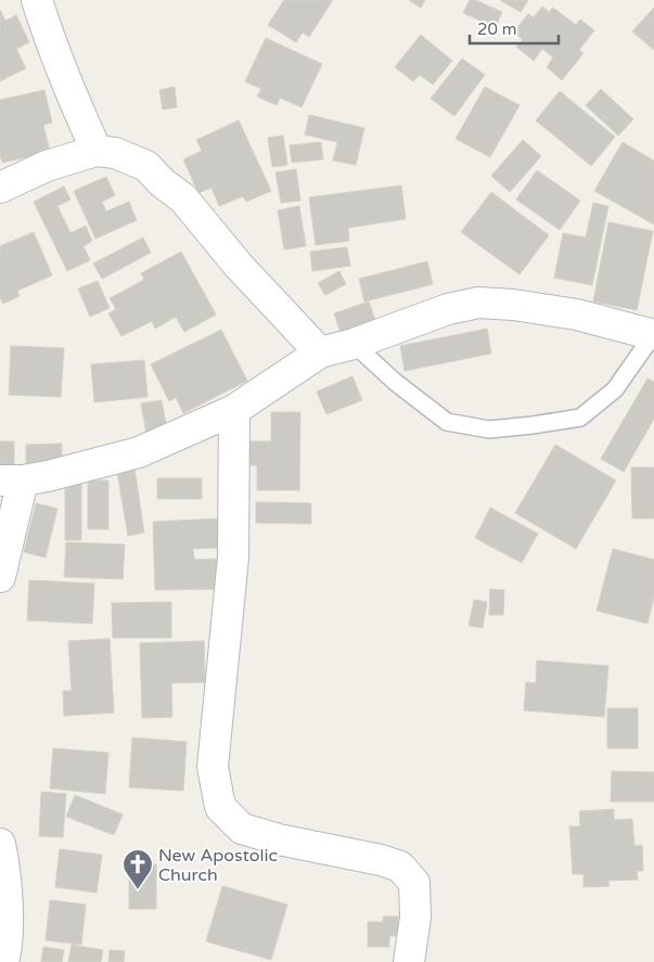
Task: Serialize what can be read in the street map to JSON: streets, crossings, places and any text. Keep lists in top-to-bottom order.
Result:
{
  "places": {
    "church": ["New Apostolic Church"]
  },
  "scale_bar": "20 m"
}
